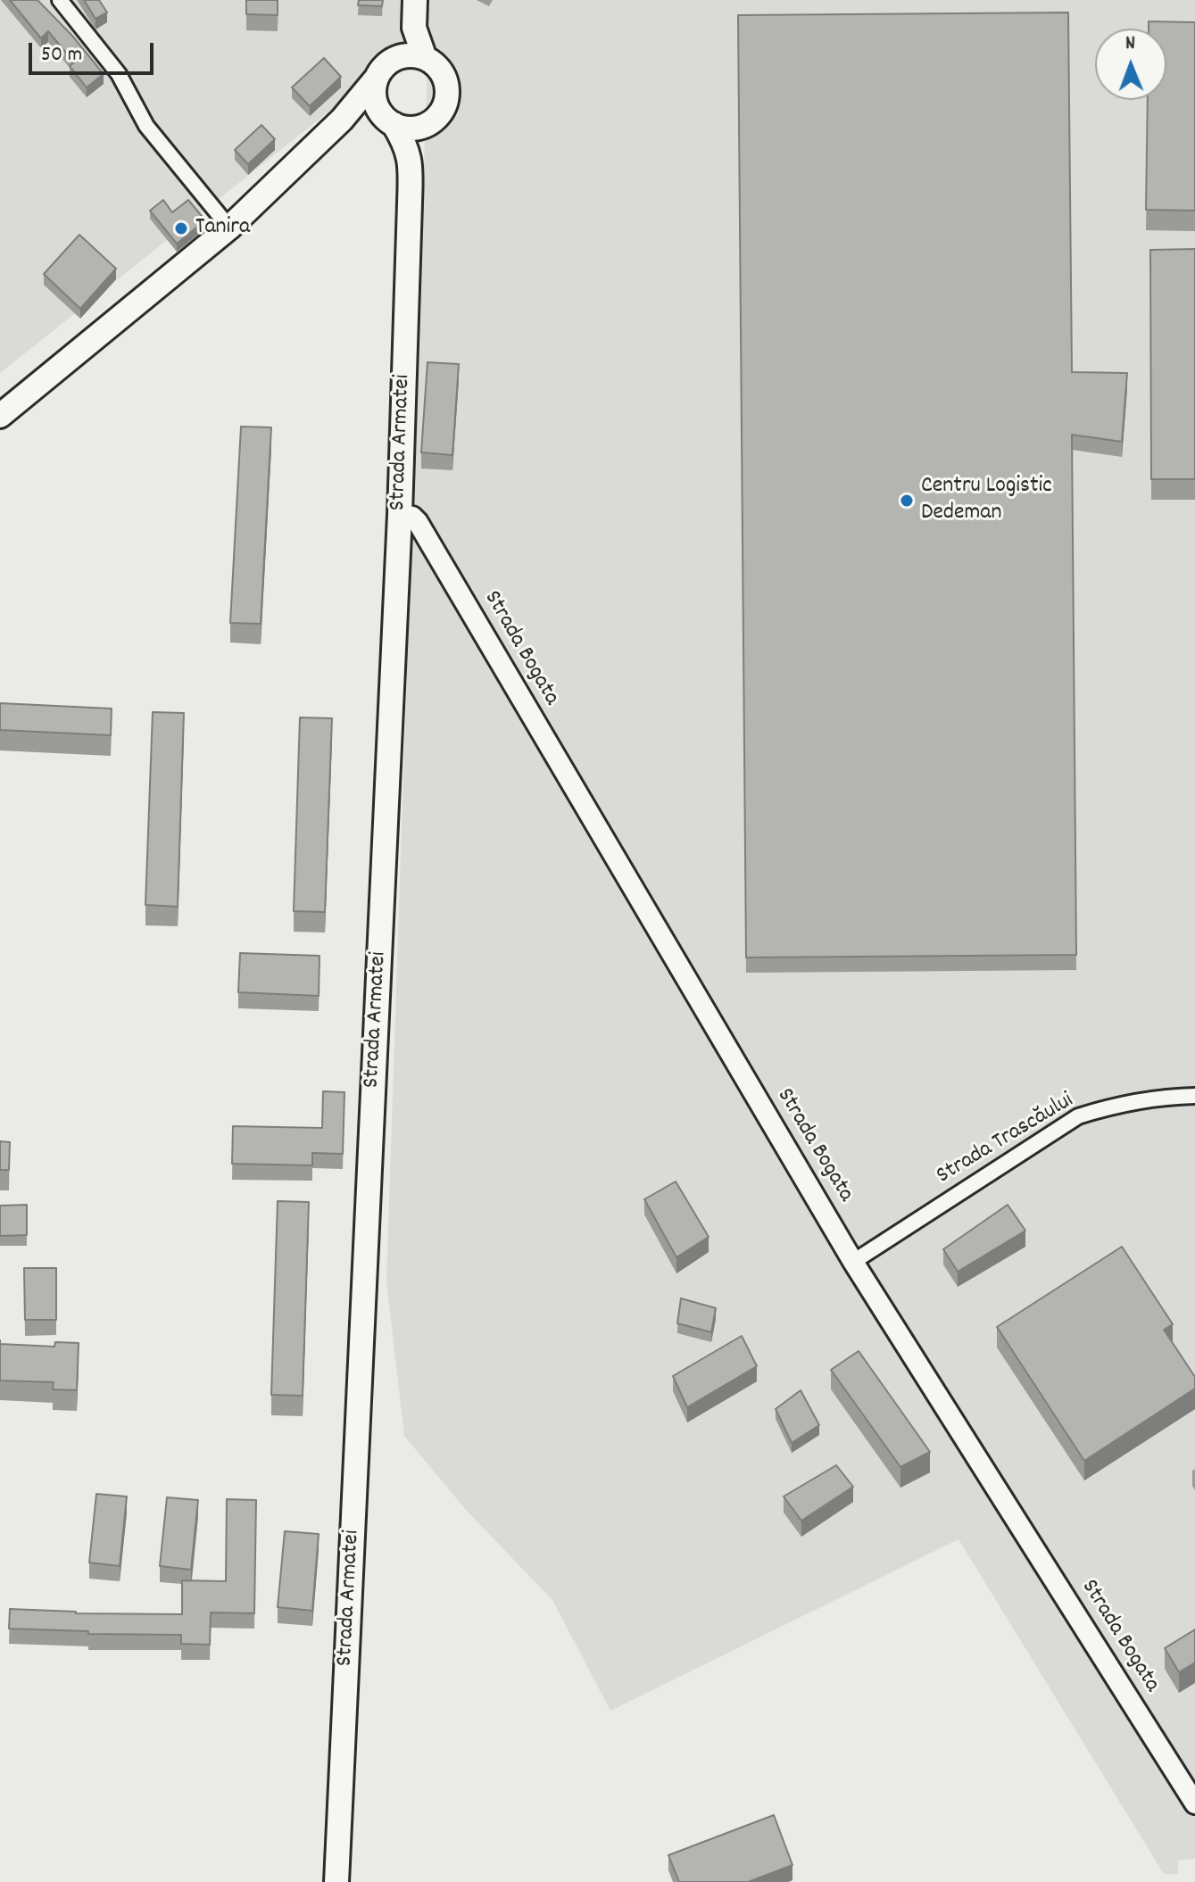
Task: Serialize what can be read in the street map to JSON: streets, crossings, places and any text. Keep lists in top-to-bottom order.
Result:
{
  "streets": {
    "main road": ["Strada Armatei", "Strada Bogata"],
    "street": ["Strada Trascăului"]
  },
  "crossings": [
    ["Strada Armatei", "Strada Bogata"],
    ["Strada Bogata", "Strada Trascăului"]
  ],
  "places": ["Tanira", "Centru Logistic Dedeman"],
  "scale_bar": "50 m",
  "north": "top"
}
